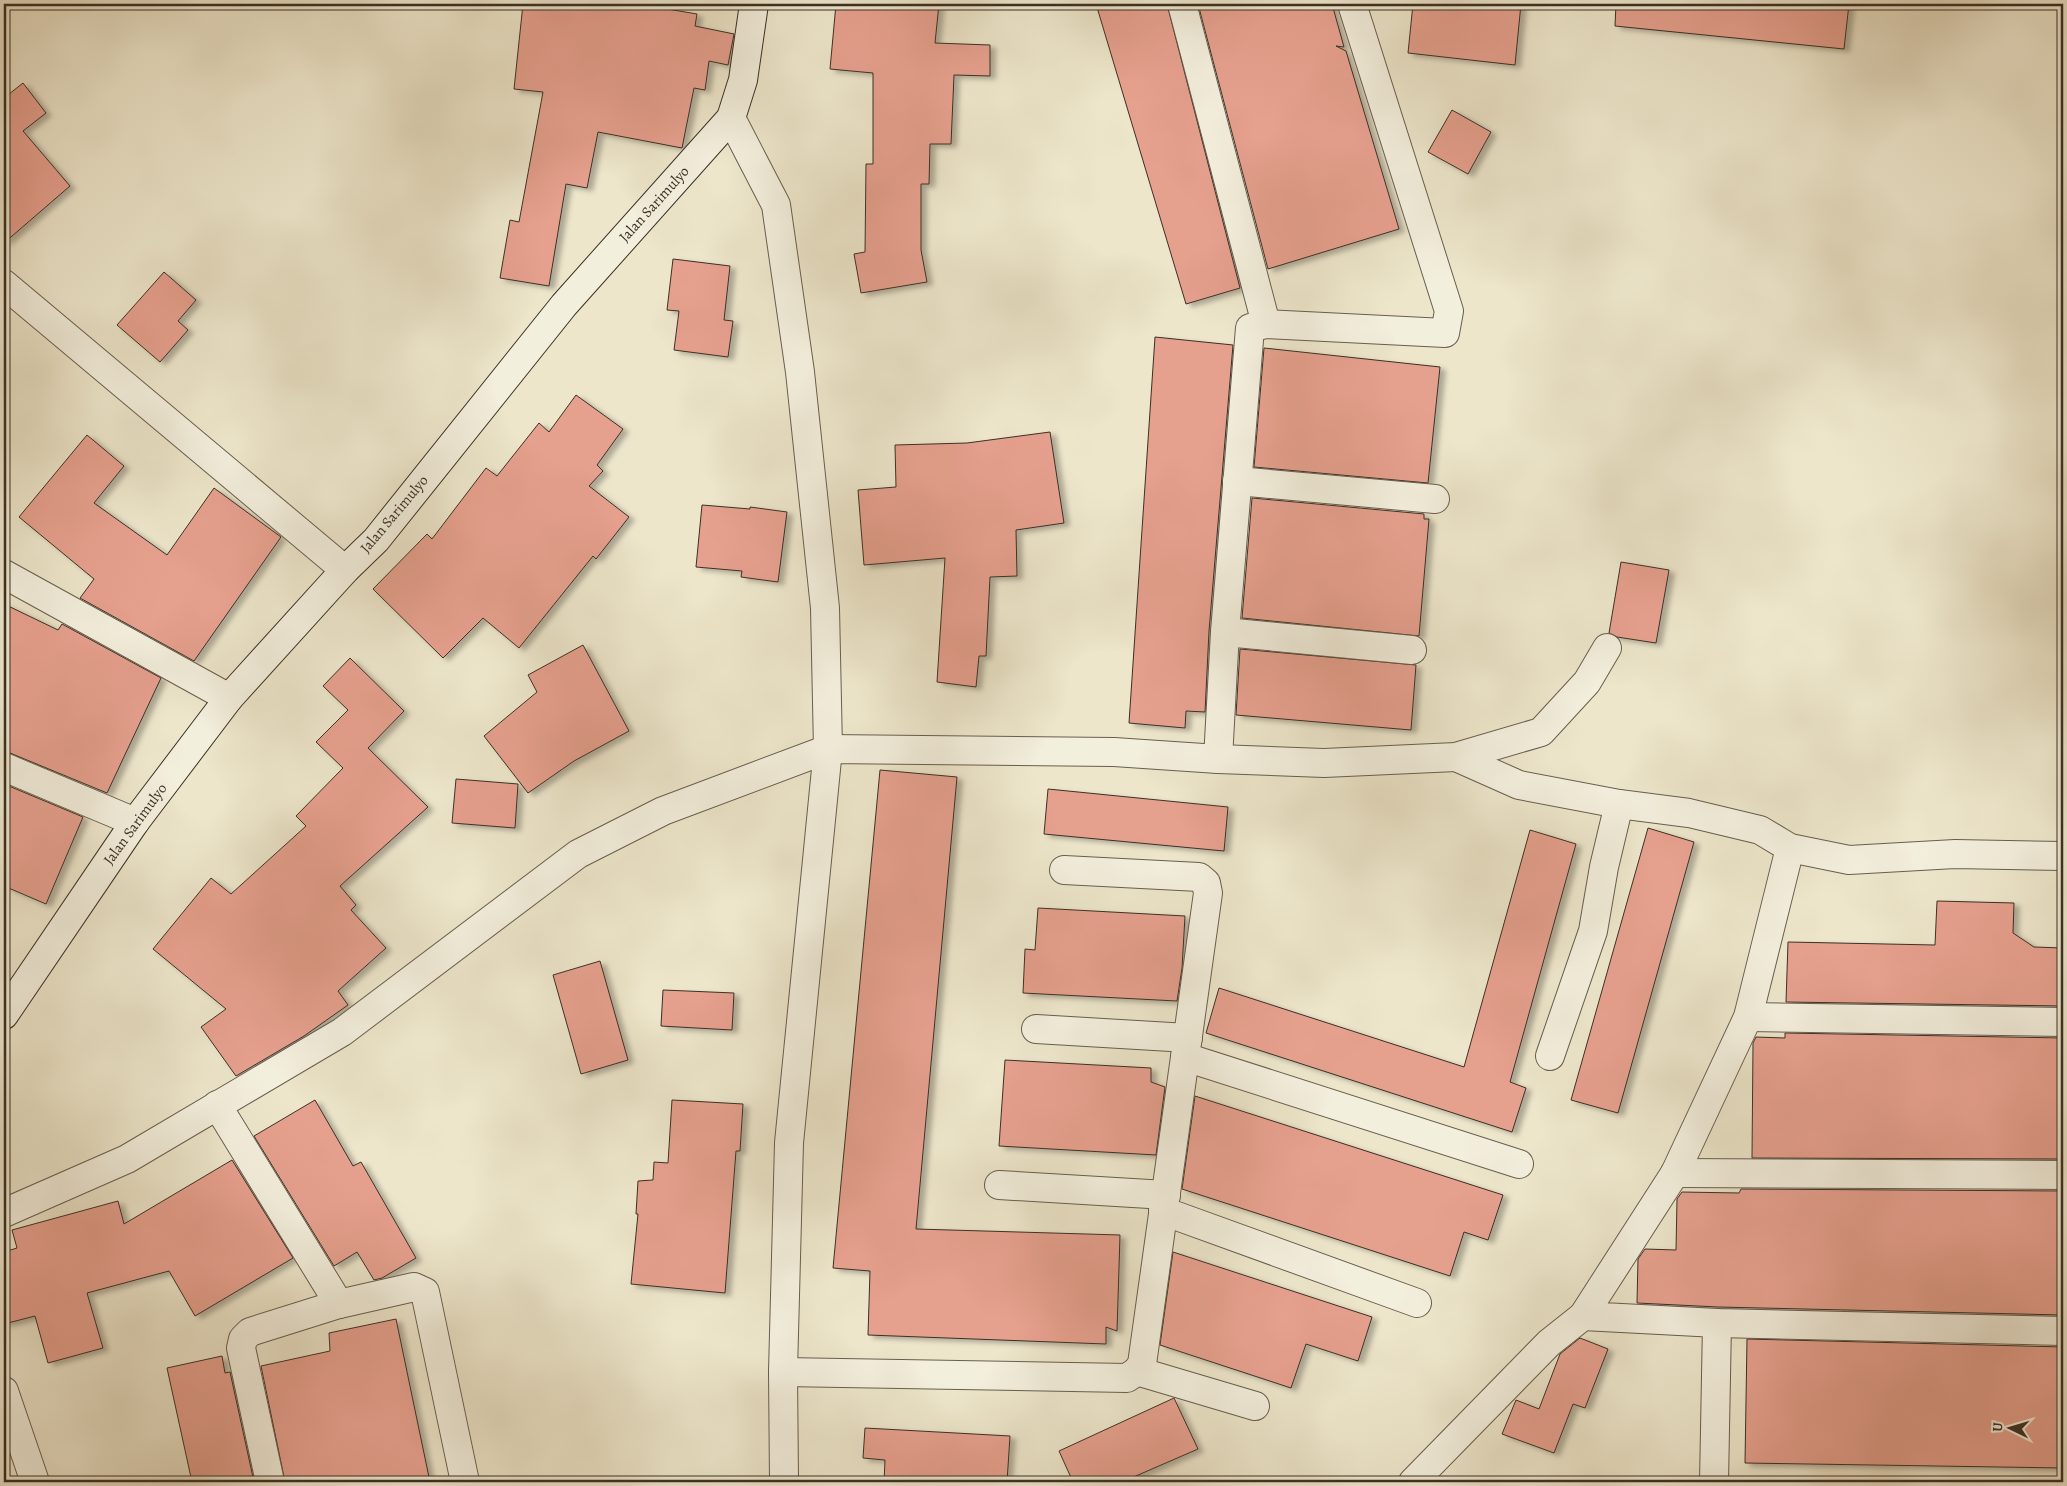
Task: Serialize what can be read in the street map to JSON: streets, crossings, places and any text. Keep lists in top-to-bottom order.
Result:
{
  "streets": {
    "street": ["Jalan Sarimulyo"]
  },
  "north": "left"
}
